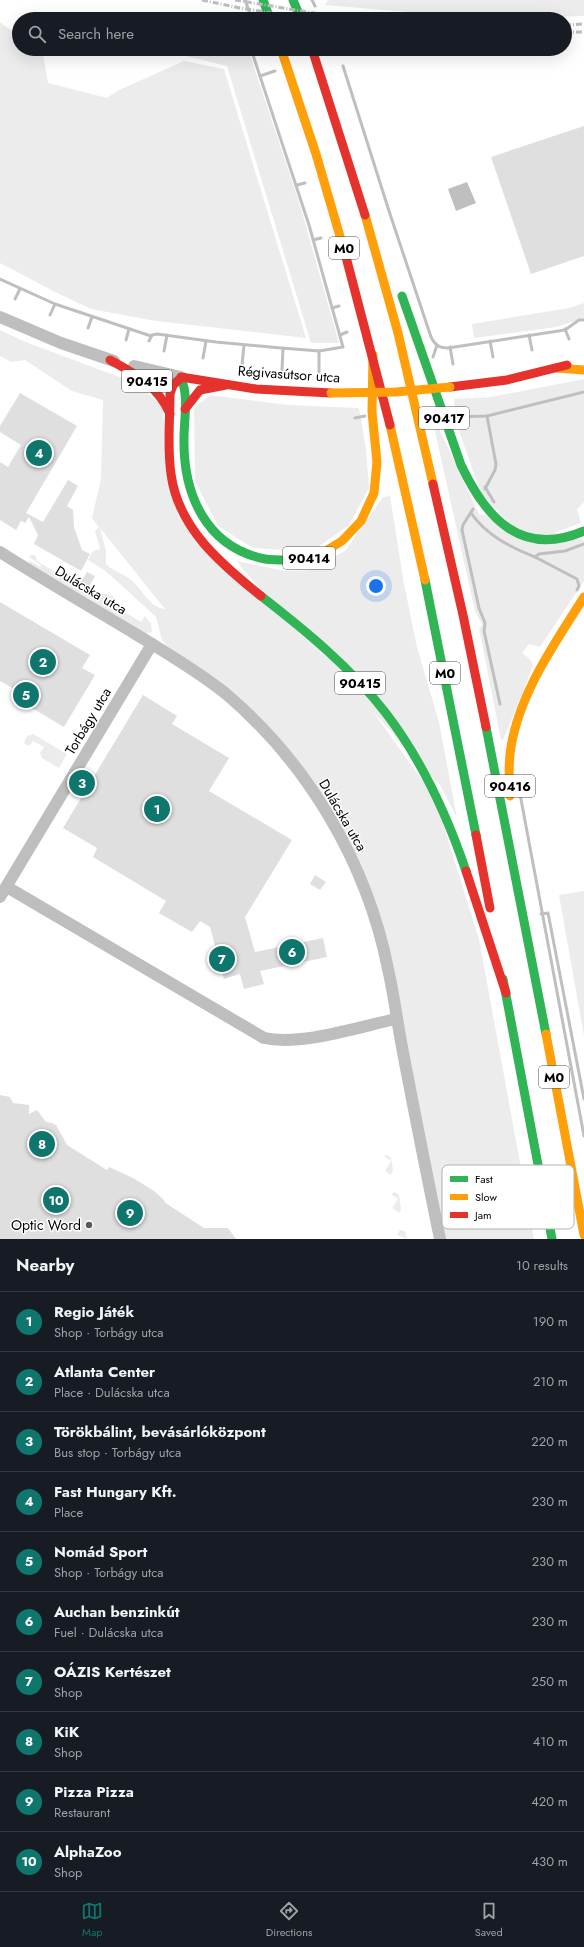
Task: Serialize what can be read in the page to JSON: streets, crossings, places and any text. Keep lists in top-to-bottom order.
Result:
{
  "streets": {
    "main road": [
      "M0",
      "Régivasútsor utca",
      "90415",
      "90417",
      "90414",
      "90416"
    ],
    "street": ["Dulácska utca", "Torbágy utca"]
  },
  "crossings": [
    ["M0", "90415"],
    ["M0", "90414"],
    ["M0", "90416"],
    ["Régivasútsor utca", "90415"],
    ["Régivasútsor utca", "90414"],
    ["90415", "90414"],
    ["Dulácska utca", "Torbágy utca"]
  ],
  "places": ["Optic Word"],
  "legend": ["Fast", "Slow", "Jam"],
  "page": {
    "search": "Search here",
    "pins": [
      "4",
      "2",
      "5",
      "3",
      "1",
      "6",
      "7",
      "8",
      "10",
      "9"
    ],
    "heading": ["Nearby", "10 results"],
    "list": [
      {
        "mark": "1",
        "name": "Regio Játék",
        "note": "Shop · Torbágy utca",
        "value": "190 m"
      },
      {
        "mark": "2",
        "name": "Atlanta Center",
        "note": "Place · Dulácska utca",
        "value": "210 m"
      },
      {
        "mark": "3",
        "name": "Törökbálint, bevásárlóközpont",
        "note": "Bus stop · Torbágy utca",
        "value": "220 m"
      },
      {
        "mark": "4",
        "name": "Fast Hungary Kft.",
        "note": "Place",
        "value": "230 m"
      },
      {
        "mark": "5",
        "name": "Nomád Sport",
        "note": "Shop · Torbágy utca",
        "value": "230 m"
      },
      {
        "mark": "6",
        "name": "Auchan benzinkút",
        "note": "Fuel · Dulácska utca",
        "value": "230 m"
      },
      {
        "mark": "7",
        "name": "OÁZIS Kertészet",
        "note": "Shop",
        "value": "250 m"
      },
      {
        "mark": "8",
        "name": "KiK",
        "note": "Shop",
        "value": "410 m"
      },
      {
        "mark": "9",
        "name": "Pizza Pizza",
        "note": "Restaurant",
        "value": "420 m"
      },
      {
        "mark": "10",
        "name": "AlphaZoo",
        "note": "Shop",
        "value": "430 m"
      }
    ],
    "nav": ["Map", "Directions", "Saved"]
  }
}
